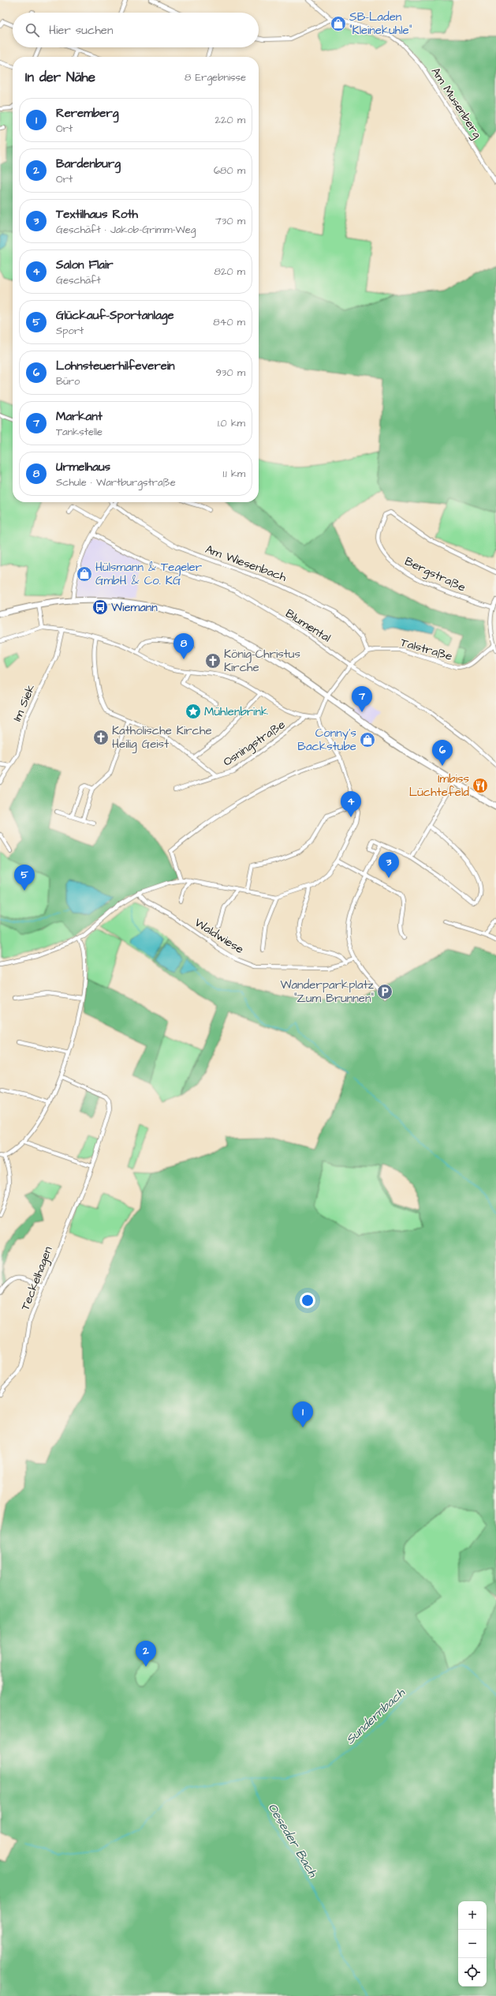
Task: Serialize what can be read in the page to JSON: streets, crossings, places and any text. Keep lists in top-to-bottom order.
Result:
{
  "streets": {
    "street": [
      "Am Musenberg",
      "Am Wiesenbach",
      "Bergstraße",
      "Blumental",
      "Talstraße",
      "Im Siek",
      "Osningstraße",
      "Waldwiese",
      "Teckelhagen"
    ]
  },
  "crossings": [
    ["Am Wiesenbach", "Talstraße"],
    ["Blumental", "Talstraße"]
  ],
  "water": ["Sundernbach", "Oeseder Bach"],
  "places": {
    "shop": ["SB-Laden \"Kleinekuhle\"", "Hülsmann & Tegeler GmbH & Co. KG", "Conny's Backstube"],
    "bus stop": ["Wiemann"],
    "church": ["König-Christus Kirche", "Katholische Kirche Heilig Geist"],
    "place": ["Mühlenbrink"],
    "restaurant": ["Imbiss Lüchtefeld"],
    "parking": ["Wanderparkplatz \"Zum Brunnen\""]
  },
  "page": {
    "search": "Hier suchen",
    "heading": ["In der Nähe", "8 Ergebnisse"],
    "list": [
      {
        "mark": "1",
        "name": "Reremberg",
        "note": "Ort",
        "value": "220 m"
      },
      {
        "mark": "2",
        "name": "Bardenburg",
        "note": "Ort",
        "value": "680 m"
      },
      {
        "mark": "3",
        "name": "Textilhaus Roth",
        "note": "Geschäft · Jakob-Grimm-Weg",
        "value": "730 m"
      },
      {
        "mark": "4",
        "name": "Salon Flair",
        "note": "Geschäft",
        "value": "820 m"
      },
      {
        "mark": "5",
        "name": "Glückauf-Sportanlage",
        "note": "Sport",
        "value": "840 m"
      },
      {
        "mark": "6",
        "name": "Lohnsteuerhilfeverein",
        "note": "Büro",
        "value": "930 m"
      },
      {
        "mark": "7",
        "name": "Markant",
        "note": "Tankstelle",
        "value": "1.0 km"
      },
      {
        "mark": "8",
        "name": "Urmelhaus",
        "note": "Schule · Wartburgstraße",
        "value": "1.1 km"
      }
    ],
    "pins": [
      "8",
      "7",
      "6",
      "4",
      "3",
      "5",
      "1",
      "2"
    ],
    "map_buttons": ["+", "−"]
  }
}
